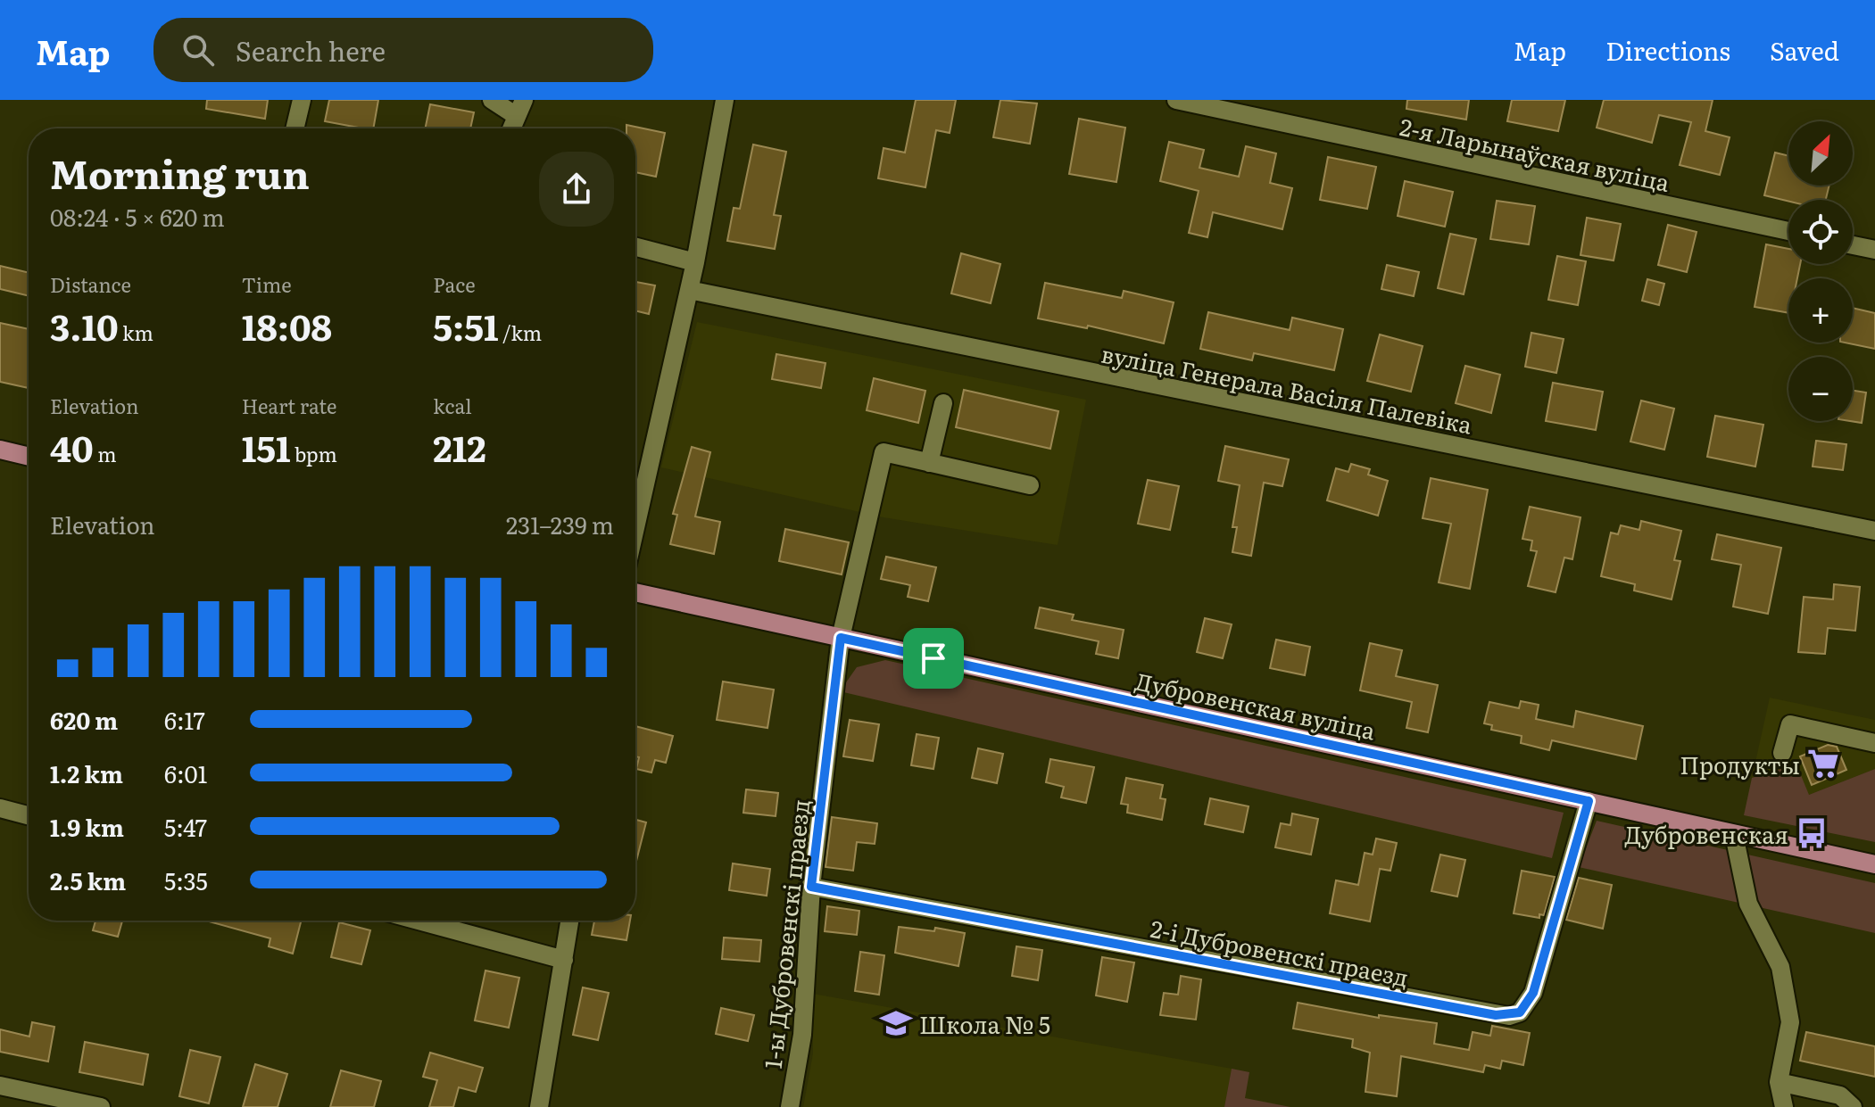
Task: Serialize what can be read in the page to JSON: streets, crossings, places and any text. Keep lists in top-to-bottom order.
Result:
{
  "streets": {
    "main road": ["Дубровенская вуліца"],
    "street": [
      "2-я Ларынаўская вуліца",
      "вуліца Генерала Васіля Палевіка",
      "1-ы Дубровенскі праезд",
      "2-і Дубровенскі праезд"
    ]
  },
  "crossings": [
    ["Дубровенская вуліца", "1-ы Дубровенскі праезд"],
    ["Дубровенская вуліца", "2-і Дубровенскі праезд"],
    ["1-ы Дубровенскі праезд", "2-і Дубровенскі праезд"]
  ],
  "places": {
    "supermarket": ["Продукты"],
    "bus stop": ["Дубровенская"],
    "school or university": ["Школа № 5"]
  },
  "north": "top right",
  "page": {
    "header": "Map",
    "search": "Search here",
    "nav": ["Map", "Directions", "Saved"],
    "map_buttons": ["+", "−"],
    "heading": ["Morning run", "08:24 · 5 × 620 m"],
    "stats": [
      ["Distance", "3.10 km"],
      ["Time", "18:08"],
      ["Pace", "5:51 /km"],
      ["Elevation", "40 m"],
      ["Heart rate", "151 bpm"],
      ["kcal", "212"]
    ],
    "chart": ["Elevation", "231–239 m"],
    "list": [
      {
        "name": "620 m",
        "note": "6:17"
      },
      {
        "name": "1.2 km",
        "note": "6:01"
      },
      {
        "name": "1.9 km",
        "note": "5:47"
      },
      {
        "name": "2.5 km",
        "note": "5:35"
      }
    ]
  }
}
